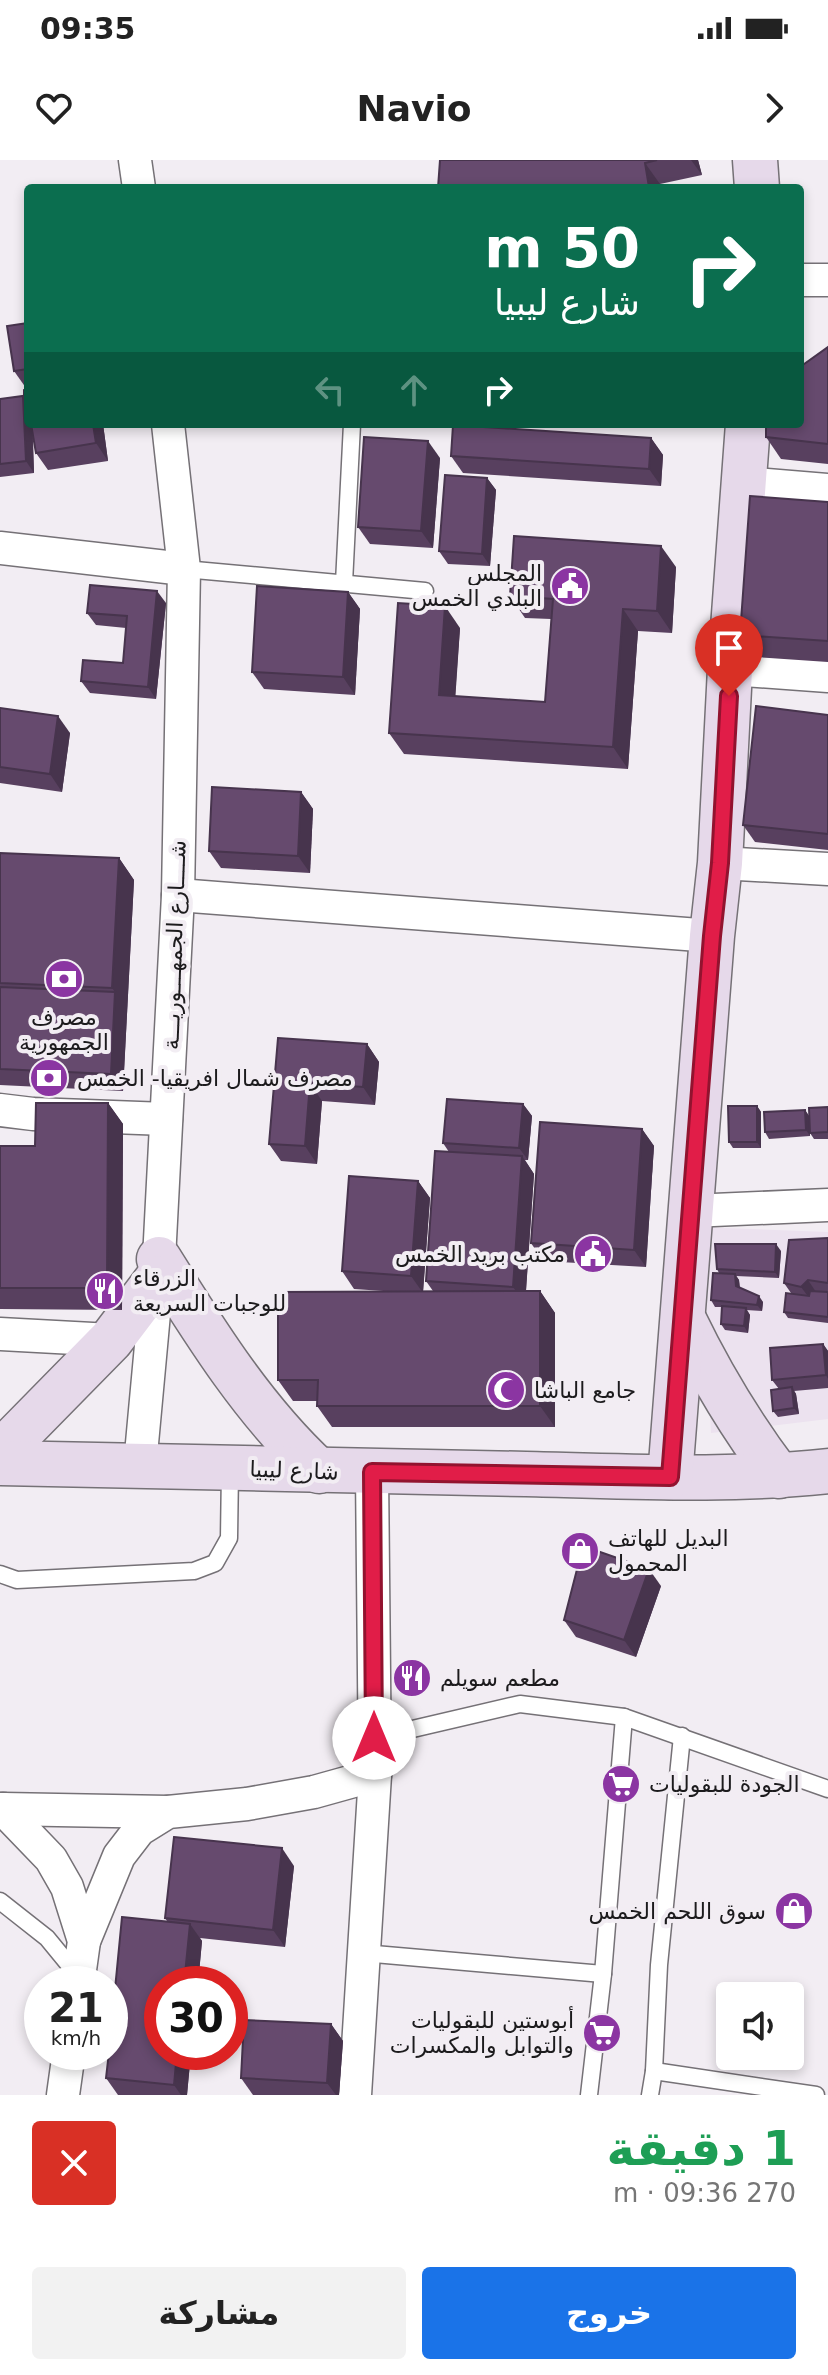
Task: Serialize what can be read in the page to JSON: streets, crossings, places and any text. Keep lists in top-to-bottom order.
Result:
{
  "streets": {
    "street": ["شــــارع الجمهـــوريـــة", "شارع ليبيا"]
  },
  "crossings": [
    ["شــــارع الجمهـــوريـــة", "شارع ليبيا"]
  ],
  "places": {
    "public building": ["المجلس البلدي الخمس", "مكتب بريد الخمس"],
    "bank": ["مصرف الجمهورية", "مصرف شمال افريقيا- الخمس"],
    "restaurant": ["الزرقاء للوجبات السريعة", "مطعم سويلم"],
    "mosque": ["جامع الباشا"],
    "shop": ["البديل للهاتف المحمول", "سوق اللحم الخمس"],
    "supermarket": ["الجودة للبقوليات", "أبوستين للبقوليات والتوابل والمكسرات"]
  },
  "page": {
    "status": "09:35",
    "header": "Navio",
    "turn": ["50 m", "شارع ليبيا"],
    "speed": "21 km/h",
    "limit": "30",
    "heading": ["1 دقيقة", "270 m · 09:36"],
    "buttons": ["خروج", "مشاركة"]
  }
}
